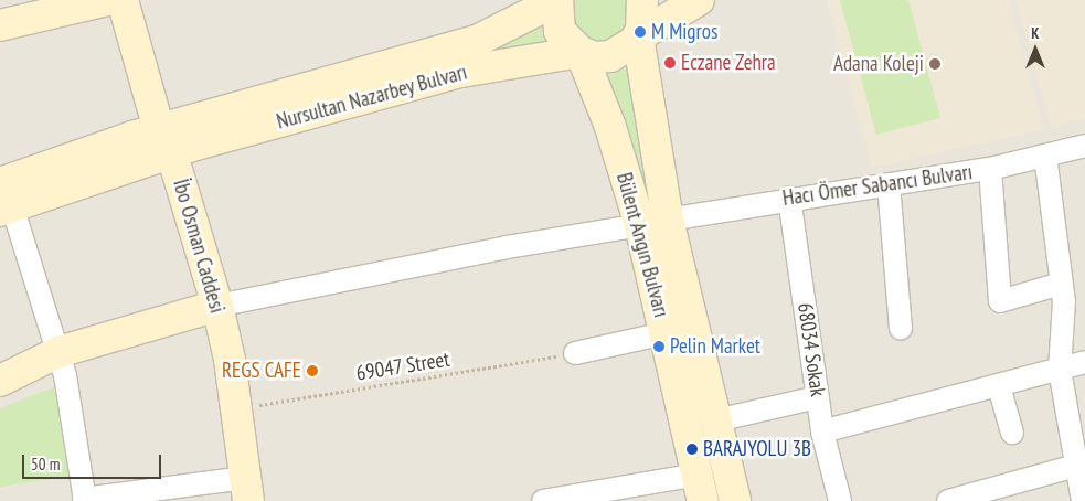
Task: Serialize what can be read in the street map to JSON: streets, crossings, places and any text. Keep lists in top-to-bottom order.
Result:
{
  "streets": {
    "main road": ["Nursultan Nazarbey Bulvarı", "Bülent Angın Bulvarı", "İbo Osman Caddesi"],
    "street": ["Hacı Ömer Sabancı Bulvarı", "68034 Sokak"],
    "path": ["69047 Street"]
  },
  "crossings": [
    ["Nursultan Nazarbey Bulvarı", "Bülent Angın Bulvarı"],
    ["Nursultan Nazarbey Bulvarı", "İbo Osman Caddesi"],
    ["Hacı Ömer Sabancı Bulvarı", "Bülent Angın Bulvarı"],
    ["Hacı Ömer Sabancı Bulvarı", "İbo Osman Caddesi"],
    ["Hacı Ömer Sabancı Bulvarı", "68034 Sokak"],
    ["İbo Osman Caddesi", "69047 Street"]
  ],
  "places": [
    "M Migros",
    "Eczane Zehra",
    "Adana Koleji",
    "Pelin Market",
    "REGS CAFE",
    "BARAJYOLU 3B"
  ],
  "scale_bar": "50 m",
  "north": "top"
}
